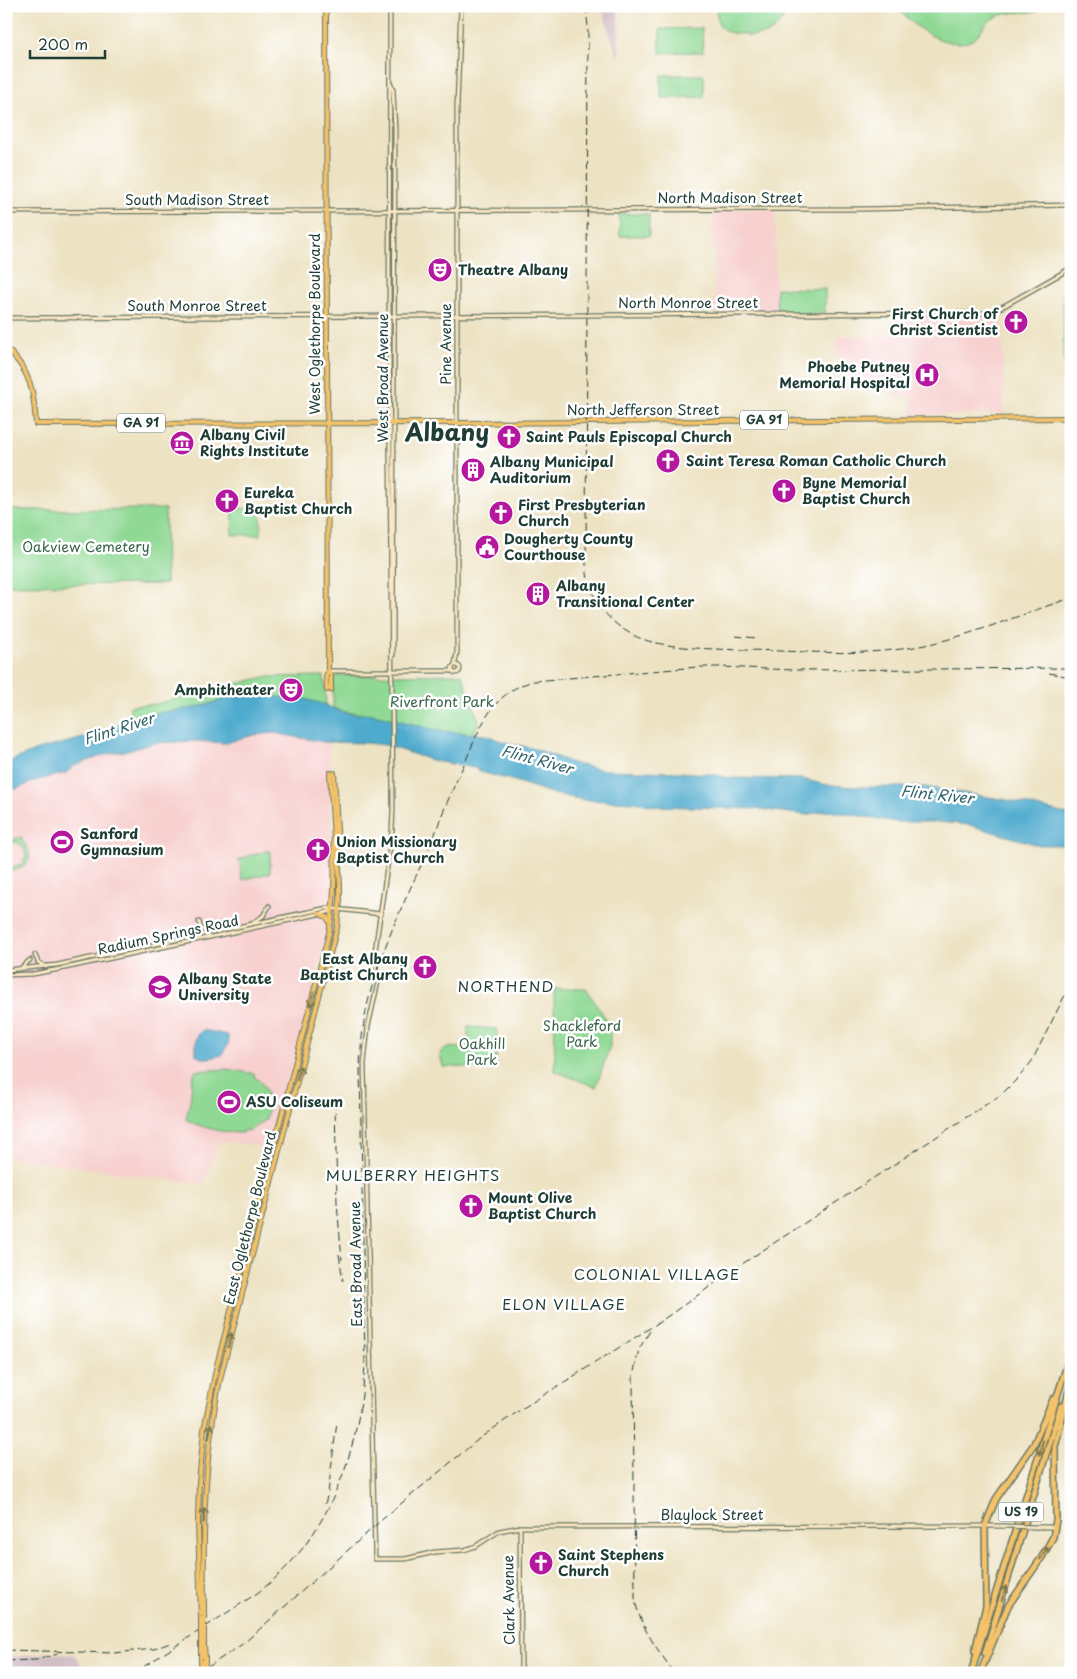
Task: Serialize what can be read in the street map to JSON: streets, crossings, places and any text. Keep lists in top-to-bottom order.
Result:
{
  "streets": {
    "highway": ["US 19"],
    "main road": [
      "North Madison Street",
      "South Madison Street",
      "North Monroe Street",
      "South Monroe Street",
      "West Oglethorpe Boulevard",
      "Pine Avenue",
      "West Broad Avenue",
      "North Jefferson Street",
      "GA 91",
      "Radium Springs Road",
      "East Oglethorpe Boulevard",
      "East Broad Avenue",
      "Blaylock Street",
      "Clark Avenue"
    ]
  },
  "crossings": [
    ["North Madison Street", "South Madison Street"],
    ["North Madison Street", "Pine Avenue"],
    ["North Madison Street", "West Broad Avenue"],
    ["South Madison Street", "West Oglethorpe Boulevard"],
    ["South Madison Street", "West Broad Avenue"],
    ["North Monroe Street", "South Monroe Street"],
    ["North Monroe Street", "Pine Avenue"],
    ["North Monroe Street", "West Broad Avenue"],
    ["South Monroe Street", "West Oglethorpe Boulevard"],
    ["South Monroe Street", "West Broad Avenue"],
    ["West Oglethorpe Boulevard", "GA 91"],
    ["Pine Avenue", "North Jefferson Street"],
    ["West Broad Avenue", "North Jefferson Street"],
    ["West Broad Avenue", "GA 91"],
    ["West Broad Avenue", "East Broad Avenue"],
    ["North Jefferson Street", "GA 91"],
    ["Radium Springs Road", "East Oglethorpe Boulevard"],
    ["Radium Springs Road", "East Broad Avenue"],
    ["East Broad Avenue", "Blaylock Street"],
    ["Blaylock Street", "Clark Avenue"]
  ],
  "districts": [
    "Albany",
    "NORTHEND",
    "MULBERRY HEIGHTS",
    "COLONIAL VILLAGE",
    "ELON VILLAGE"
  ],
  "water": ["Flint River"],
  "parks": [
    "Oakview Cemetery",
    "Riverfront Park",
    "Shackleford Park",
    "Oakhill Park"
  ],
  "places": {
    "theatre": ["Theatre Albany", "Amphitheater"],
    "church": [
      "First Church of Christ Scientist",
      "Saint Pauls Episcopal Church",
      "Saint Teresa Roman Catholic Church",
      "Byne Memorial Baptist Church",
      "Eureka Baptist Church",
      "First Presbyterian Church",
      "Union Missionary Baptist Church",
      "East Albany Baptist Church",
      "Mount Olive Baptist Church",
      "Saint Stephens Church"
    ],
    "hospital": ["Phoebe Putney Memorial Hospital"],
    "museum": ["Albany Civil Rights Institute"],
    "building": ["Albany Municipal Auditorium", "Albany Transitional Center"],
    "public building": ["Dougherty County Courthouse"],
    "sports": ["Sanford Gymnasium", "ASU Coliseum"],
    "school or university": ["Albany State University"]
  },
  "scale_bar": "200 m"
}
